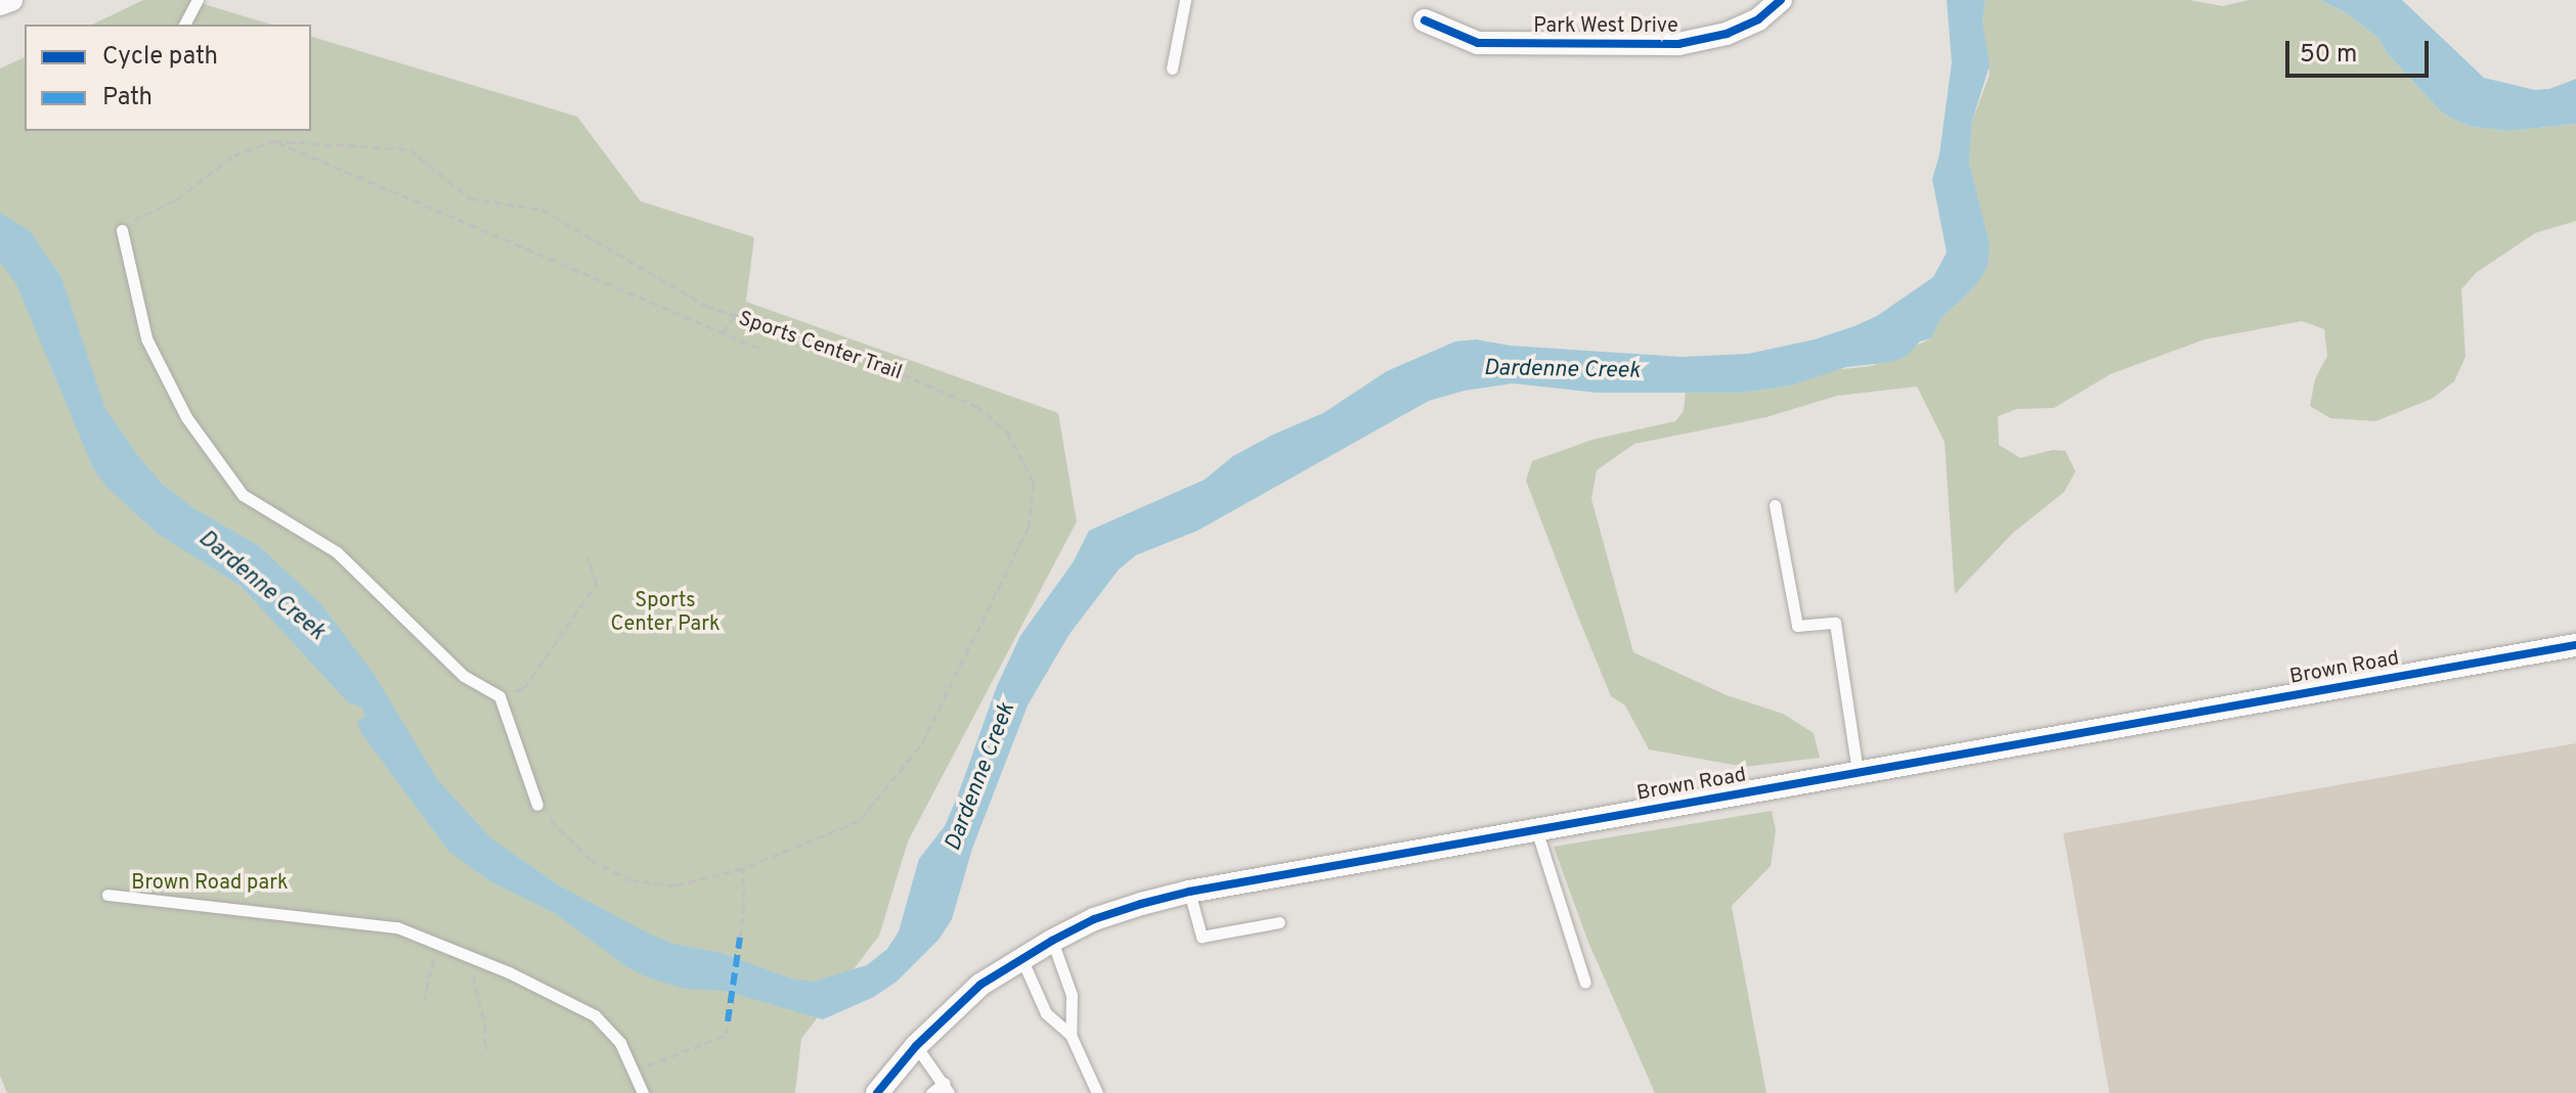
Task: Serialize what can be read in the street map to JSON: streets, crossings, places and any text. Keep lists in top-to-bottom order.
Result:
{
  "streets": {
    "street": ["Park West Drive", "Brown Road"],
    "path": ["Sports Center Trail"]
  },
  "water": ["Dardenne Creek"],
  "parks": ["Sports Center Park", "Brown Road park"],
  "legend": ["Cycle path", "Path"],
  "scale_bar": "50 m"
}
